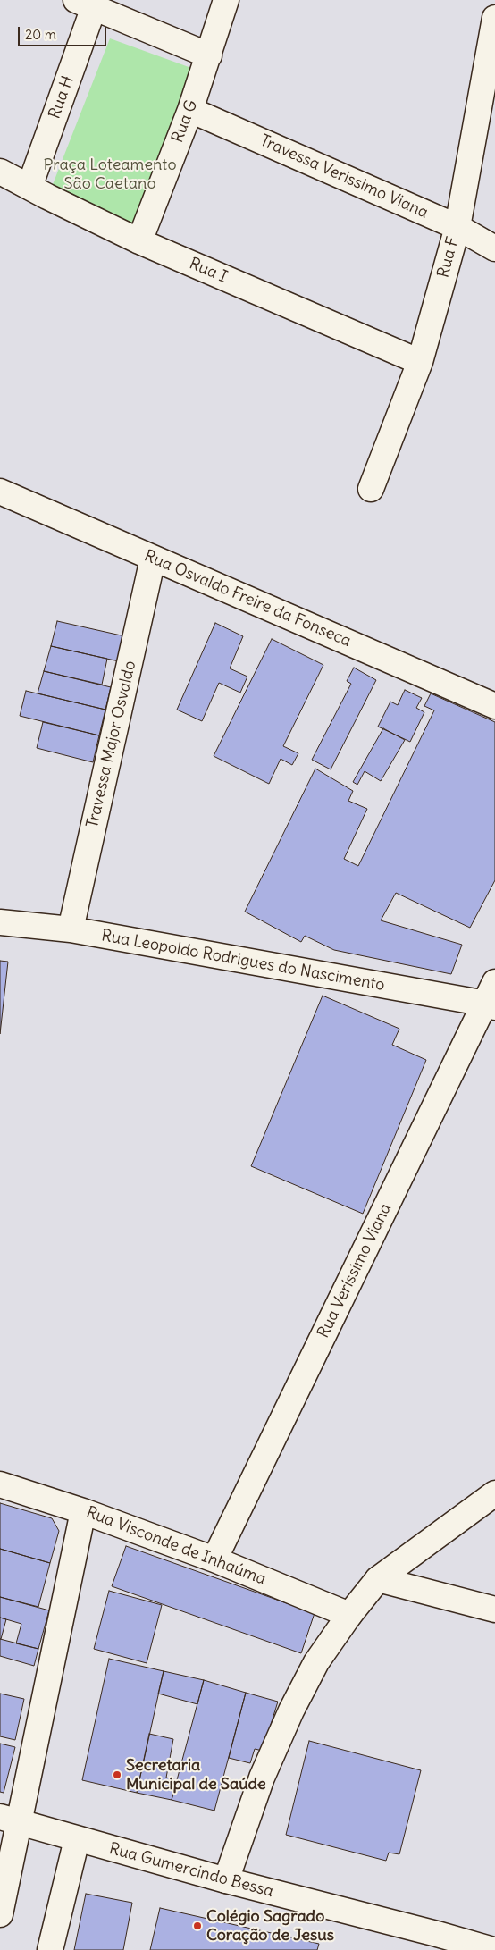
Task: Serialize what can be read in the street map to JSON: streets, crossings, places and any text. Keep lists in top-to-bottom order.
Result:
{
  "streets": {
    "street": [
      "Rua H",
      "Rua G",
      "Travessa Verissimo Viana",
      "Rua F",
      "Rua I",
      "Rua Osvaldo Freire da Fonseca",
      "Travessa Major Osvaldo",
      "Rua Leopoldo Rodrigues do Nascimento",
      "Rua Veríssimo Viana",
      "Rua Visconde de Inhaúma",
      "Rua Gumercindo Bessa"
    ]
  },
  "crossings": [
    ["Rua H", "Rua I"],
    ["Rua G", "Travessa Verissimo Viana"],
    ["Rua G", "Rua I"],
    ["Travessa Verissimo Viana", "Rua F"],
    ["Rua F", "Rua I"],
    ["Rua Osvaldo Freire da Fonseca", "Travessa Major Osvaldo"],
    ["Travessa Major Osvaldo", "Rua Leopoldo Rodrigues do Nascimento"],
    ["Rua Leopoldo Rodrigues do Nascimento", "Rua Veríssimo Viana"],
    ["Rua Veríssimo Viana", "Rua Visconde de Inhaúma"]
  ],
  "parks": ["Praça Loteamento São Caetano"],
  "places": ["Secretaria Municipal de Saúde", "Colégio Sagrado Coração de Jesus"],
  "scale_bar": "20 m"
}
